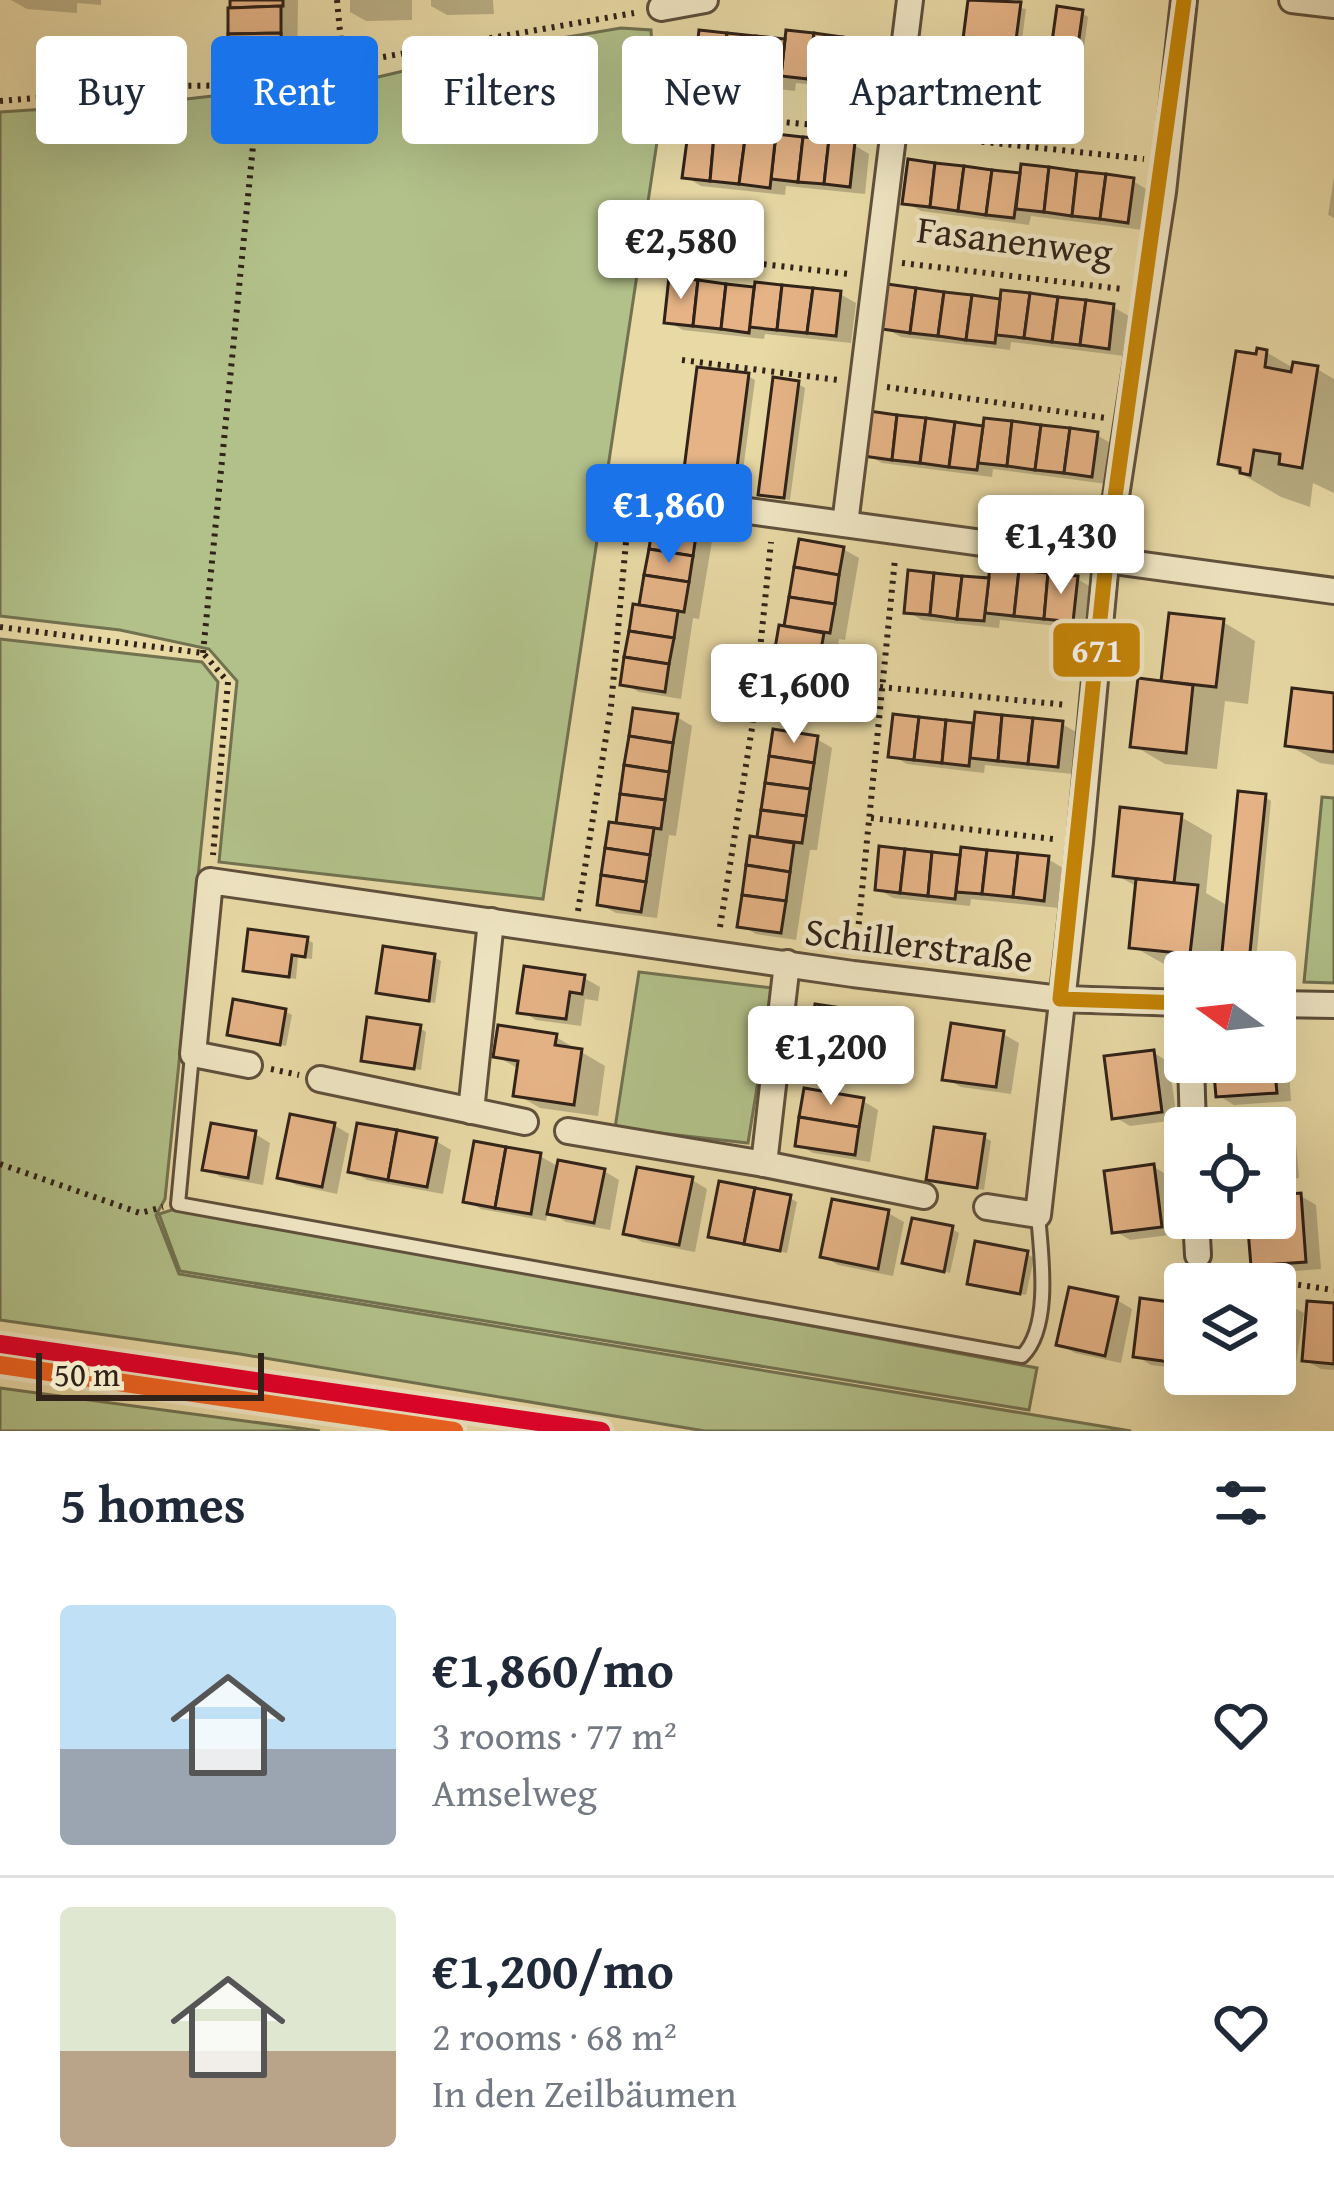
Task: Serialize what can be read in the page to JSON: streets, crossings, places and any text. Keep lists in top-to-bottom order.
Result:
{
  "streets": {
    "street": ["Fasanenweg", "Schillerstraße"]
  },
  "crossings": [
    ["Fasanenweg", "Schillerstraße"]
  ],
  "lines": ["transit line 671"],
  "scale_bar": "50 m",
  "north": "left",
  "page": {
    "chip": [
      "Buy",
      "Rent",
      "Filters",
      "New",
      "Apartment"
    ],
    "price": [
      "€2,580",
      "€1,860",
      "€1,430",
      "€1,600",
      "€1,200"
    ],
    "scale": "50 m",
    "heading": "5 homes",
    "list": [
      {
        "name": "€1,860/mo",
        "note": "3 rooms · 77 m² · Amselweg"
      },
      {
        "name": "€1,200/mo",
        "note": "2 rooms · 68 m² · In den Zeilbäumen"
      }
    ]
  }
}
